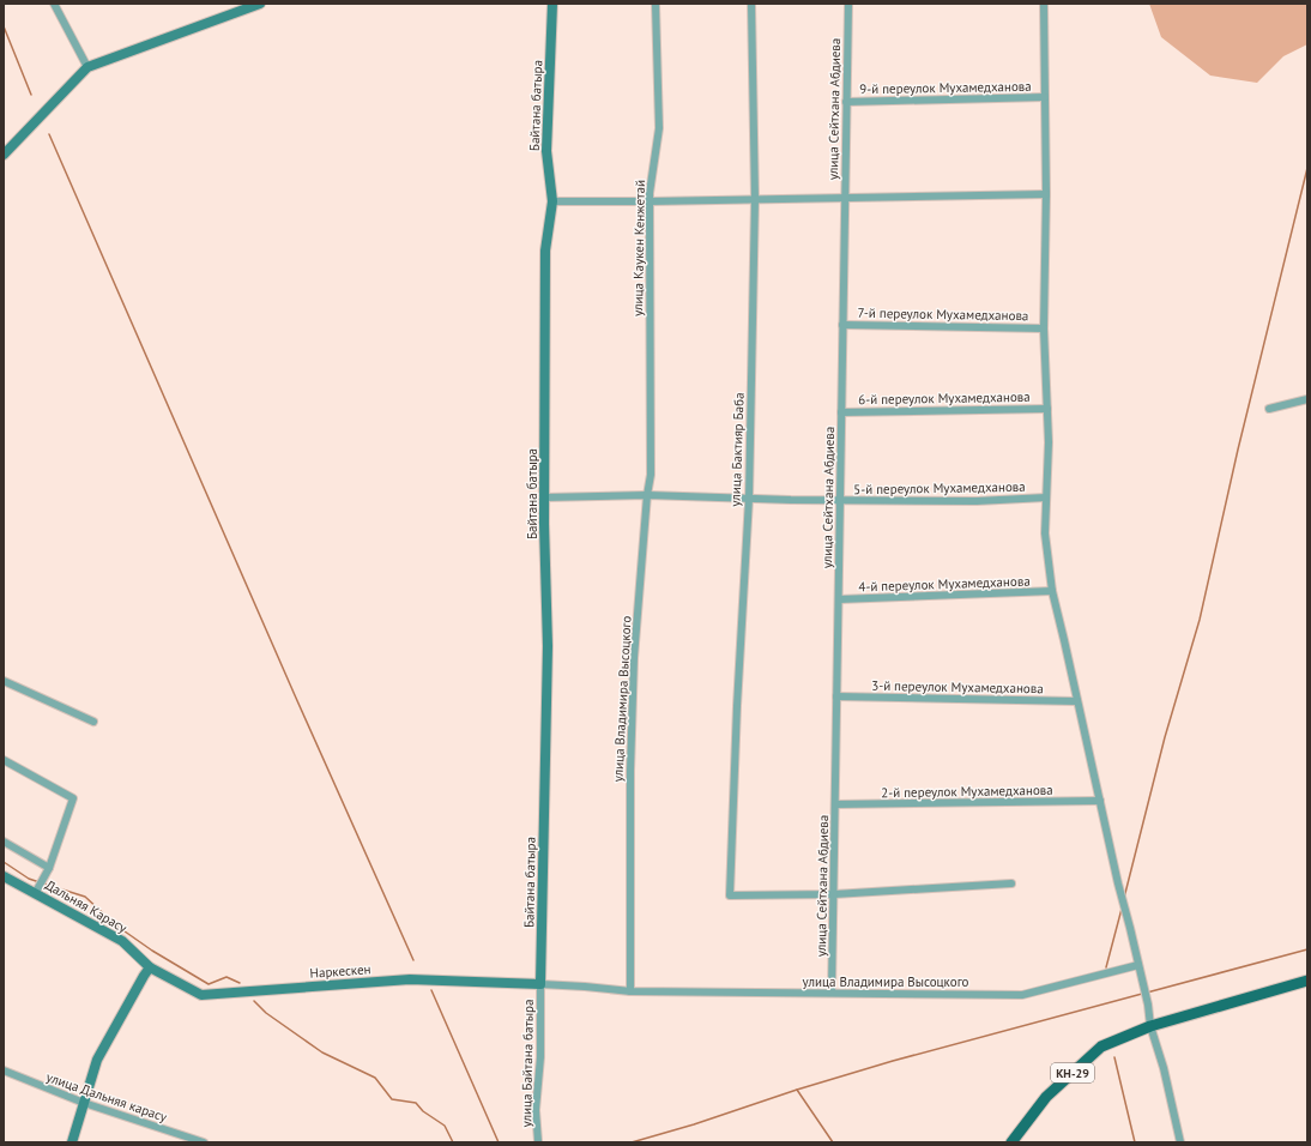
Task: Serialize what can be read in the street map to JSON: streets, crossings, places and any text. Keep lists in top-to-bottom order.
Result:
{
  "streets": {
    "main road": ["КН-29"],
    "street": [
      "9-й переулок Мухамедханова",
      "Байтана батыра",
      "улица Сейтхана Абдиева",
      "улица Каукен Кенжетай",
      "7-й переулок Мухамедханова",
      "6-й переулок Мухамедханова",
      "улица Бактияр Баба",
      "5-й переулок Мухамедханова",
      "4-й переулок Мухамедханова",
      "3-й переулок Мухамедханова",
      "улица Владимира Высоцкого",
      "2-й переулок Мухамедханова",
      "Дальняя Карасу",
      "Наркескен",
      "улица Байтана батыра",
      "улица Дальняя карасу"
    ]
  },
  "crossings": [
    ["9-й переулок Мухамедханова", "улица Сейтхана Абдиева"],
    ["Байтана батыра", "5-й переулок Мухамедханова"],
    ["Байтана батыра", "улица Владимира Высоцкого"],
    ["Байтана батыра", "Наркескен"],
    ["Байтана батыра", "улица Байтана батыра"],
    ["улица Сейтхана Абдиева", "7-й переулок Мухамедханова"],
    ["улица Сейтхана Абдиева", "6-й переулок Мухамедханова"],
    ["улица Сейтхана Абдиева", "улица Бактияр Баба"],
    ["улица Сейтхана Абдиева", "5-й переулок Мухамедханова"],
    ["улица Сейтхана Абдиева", "4-й переулок Мухамедханова"],
    ["улица Сейтхана Абдиева", "3-й переулок Мухамедханова"],
    ["улица Сейтхана Абдиева", "улица Владимира Высоцкого"],
    ["улица Сейтхана Абдиева", "2-й переулок Мухамедханова"],
    ["улица Каукен Кенжетай", "5-й переулок Мухамедханова"],
    ["улица Каукен Кенжетай", "улица Владимира Высоцкого"],
    ["улица Бактияр Баба", "5-й переулок Мухамедханова"],
    ["5-й переулок Мухамедханова", "улица Владимира Высоцкого"],
    ["улица Владимира Высоцкого", "Наркескен"],
    ["улица Владимира Высоцкого", "улица Байтана батыра"],
    ["Дальняя Карасу", "Наркескен"],
    ["Наркескен", "улица Байтана батыра"]
  ]
}
